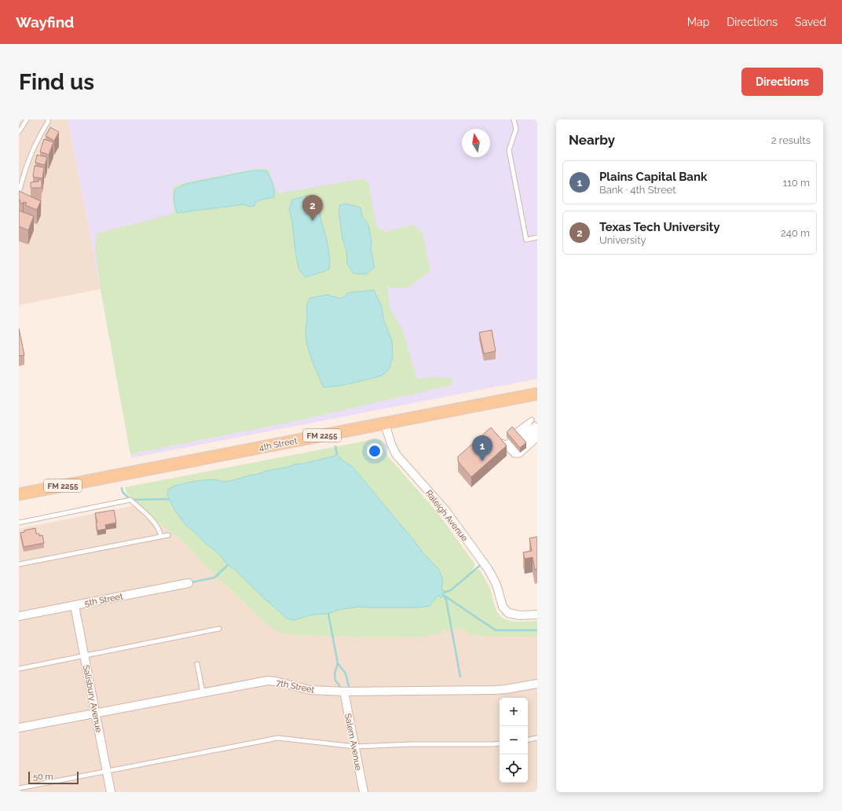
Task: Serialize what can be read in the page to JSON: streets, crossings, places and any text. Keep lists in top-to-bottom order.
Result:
{
  "streets": {
    "main road": ["FM 2255", "4th Street"],
    "street": [
      "Raleigh Avenue",
      "5th Street",
      "7th Street",
      "Salisbury Avenue",
      "Salem Avenue"
    ]
  },
  "crossings": [
    ["4th Street", "Raleigh Avenue"],
    ["5th Street", "Salisbury Avenue"],
    ["7th Street", "Salisbury Avenue"],
    ["7th Street", "Salem Avenue"]
  ],
  "scale_bar": "50 m",
  "north": "top",
  "page": {
    "header": "Wayfind",
    "nav": ["Map", "Directions", "Saved"],
    "buttons": "Directions",
    "title": "Find us",
    "heading": ["Nearby", "2 results"],
    "list": [
      {
        "mark": "1",
        "name": "Plains Capital Bank",
        "note": "Bank · 4th Street",
        "value": "110 m"
      },
      {
        "mark": "2",
        "name": "Texas Tech University",
        "note": "University",
        "value": "240 m"
      }
    ],
    "pins": ["2", "1"],
    "map_buttons": ["+", "−"],
    "scale": "50 m"
  }
}
